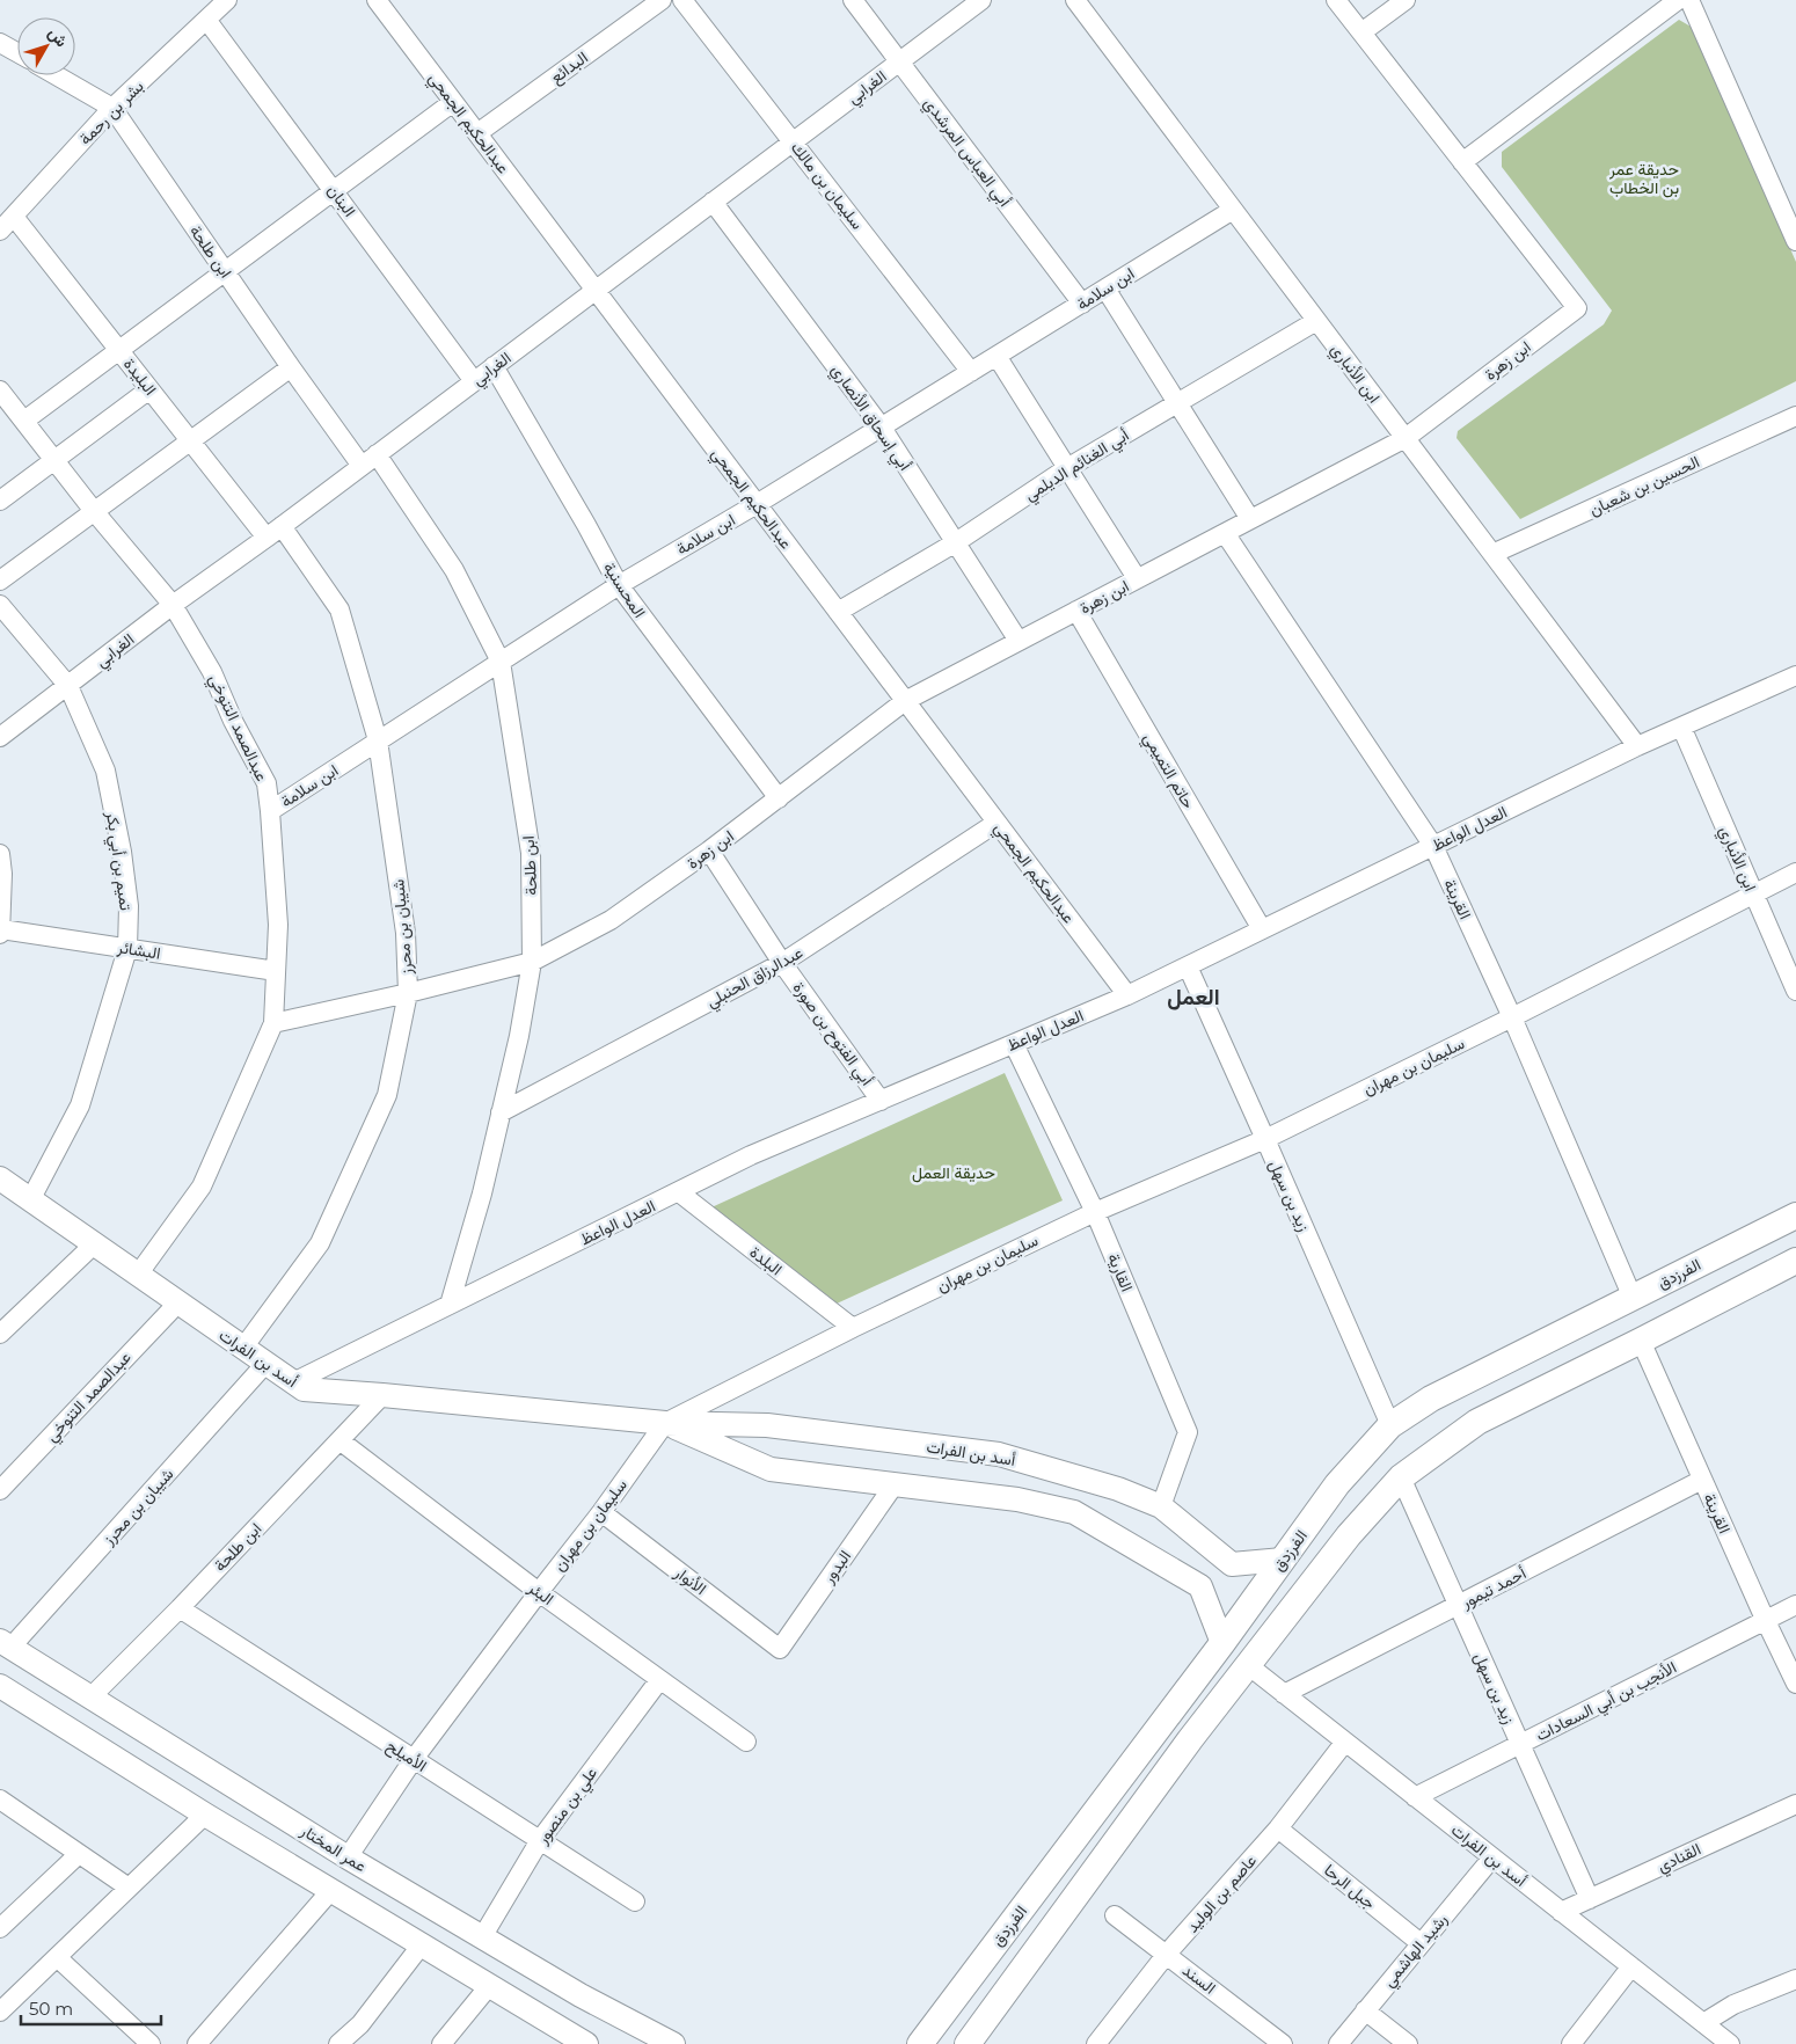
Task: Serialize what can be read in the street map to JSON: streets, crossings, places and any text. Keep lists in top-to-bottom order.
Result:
{
  "streets": {
    "main road": ["الفرزدق"],
    "street": [
      "البدائع",
      "الغرابي",
      "بشر بن رحمة",
      "عبدالحكيم الجمحي",
      "أبي العباس المرشدي",
      "سليمان بن مالك",
      "البنان",
      "ابن طلحة",
      "ابن سلامة",
      "ابن زهرة",
      "ابن الأنباري",
      "البليدة",
      "أبي إسحاق الأنصاري",
      "أبي الغنائم الديلمي",
      "الحسين بن شعبان",
      "المحسنية",
      "عبدالصمد التنوخي",
      "حاتم التميمي",
      "العدل الواعظ",
      "تميم بن أبي بكر",
      "القرينة",
      "شيبان بن محرز",
      "البشائر",
      "عبدالرزاق الحنبلي",
      "أبي الفتوح بن صورة",
      "سليمان بن مهران",
      "زيد بن سهل",
      "البلدة",
      "القارية",
      "أسد بن الفرات",
      "البدور",
      "الأنوار",
      "أحمد تيمور",
      "البئر",
      "الأنجب بن أبي السعادات",
      "الأميلح",
      "علي بن منصور",
      "عمر المختار",
      "القنادي",
      "جبل الرحا",
      "عاصم بن الوليد",
      "رشيد الهاشمي",
      "السند"
    ]
  },
  "crossings": [
    ["البدائع", "عبدالحكيم الجمحي"],
    ["الغرابي", "عبدالحكيم الجمحي"],
    ["الغرابي", "أبي العباس المرشدي"],
    ["الغرابي", "سليمان بن مالك"],
    ["الغرابي", "البنان"],
    ["الغرابي", "ابن طلحة"],
    ["الغرابي", "البليدة"],
    ["الغرابي", "أبي إسحاق الأنصاري"],
    ["الغرابي", "المحسنية"],
    ["الغرابي", "عبدالصمد التنوخي"],
    ["الغرابي", "تميم بن أبي بكر"],
    ["الغرابي", "شيبان بن محرز"],
    ["بشر بن رحمة", "البنان"],
    ["بشر بن رحمة", "ابن طلحة"],
    ["بشر بن رحمة", "البليدة"],
    ["عبدالحكيم الجمحي", "ابن سلامة"],
    ["عبدالحكيم الجمحي", "ابن زهرة"],
    ["عبدالحكيم الجمحي", "أبي الغنائم الديلمي"],
    ["عبدالحكيم الجمحي", "العدل الواعظ"],
    ["عبدالحكيم الجمحي", "عبدالرزاق الحنبلي"],
    ["أبي العباس المرشدي", "ابن سلامة"],
    ["سليمان بن مالك", "ابن سلامة"],
    ["ابن طلحة", "ابن سلامة"],
    ["ابن طلحة", "ابن زهرة"],
    ["ابن طلحة", "العدل الواعظ"],
    ["ابن طلحة", "عبدالرزاق الحنبلي"],
    ["ابن طلحة", "أسد بن الفرات"],
    ["ابن طلحة", "البئر"],
    ["ابن طلحة", "الأميلح"],
    ["ابن طلحة", "عمر المختار"],
    ["ابن سلامة", "ابن الأنباري"],
    ["ابن سلامة", "أبي إسحاق الأنصاري"],
    ["ابن سلامة", "المحسنية"],
    ["ابن سلامة", "عبدالصمد التنوخي"],
    ["ابن سلامة", "شيبان بن محرز"],
    ["ابن زهرة", "ابن الأنباري"],
    ["ابن زهرة", "أبي إسحاق الأنصاري"],
    ["ابن زهرة", "المحسنية"],
    ["ابن زهرة", "عبدالصمد التنوخي"],
    ["ابن زهرة", "حاتم التميمي"],
    ["ابن زهرة", "القرينة"],
    ["ابن زهرة", "شيبان بن محرز"],
    ["ابن زهرة", "أبي الفتوح بن صورة"],
    ["ابن الأنباري", "أبي الغنائم الديلمي"],
    ["ابن الأنباري", "الحسين بن شعبان"],
    ["ابن الأنباري", "العدل الواعظ"],
    ["ابن الأنباري", "سليمان بن مهران"],
    ["أبي إسحاق الأنصاري", "أبي الغنائم الديلمي"],
    ["عبدالصمد التنوخي", "البشائر"],
    ["عبدالصمد التنوخي", "أسد بن الفرات"],
    ["حاتم التميمي", "العدل الواعظ"],
    ["العدل الواعظ", "القرينة"],
    ["العدل الواعظ", "أبي الفتوح بن صورة"],
    ["العدل الواعظ", "زيد بن سهل"],
    ["العدل الواعظ", "البلدة"],
    ["العدل الواعظ", "القارية"],
    ["العدل الواعظ", "أسد بن الفرات"],
    ["تميم بن أبي بكر", "البشائر"],
    ["تميم بن أبي بكر", "أسد بن الفرات"],
    ["القرينة", "سليمان بن مهران"],
    ["القرينة", "الفرزدق"],
    ["القرينة", "أحمد تيمور"],
    ["القرينة", "الأنجب بن أبي السعادات"],
    ["شيبان بن محرز", "أسد بن الفرات"],
    ["شيبان بن محرز", "عمر المختار"],
    ["عبدالرزاق الحنبلي", "أبي الفتوح بن صورة"],
    ["سليمان بن مهران", "زيد بن سهل"],
    ["سليمان بن مهران", "البلدة"],
    ["سليمان بن مهران", "القارية"],
    ["سليمان بن مهران", "أسد بن الفرات"],
    ["سليمان بن مهران", "الأنوار"],
    ["سليمان بن مهران", "البئر"],
    ["سليمان بن مهران", "الأميلح"],
    ["سليمان بن مهران", "عمر المختار"],
    ["زيد بن سهل", "الفرزدق"],
    ["زيد بن سهل", "أحمد تيمور"],
    ["زيد بن سهل", "الأنجب بن أبي السعادات"],
    ["زيد بن سهل", "القنادي"],
    ["القارية", "أسد بن الفرات"],
    ["الفرزدق", "أسد بن الفرات"],
    ["أسد بن الفرات", "البدور"],
    ["أسد بن الفرات", "أحمد تيمور"],
    ["أسد بن الفرات", "الأنجب بن أبي السعادات"],
    ["أسد بن الفرات", "القنادي"],
    ["أسد بن الفرات", "عاصم بن الوليد"],
    ["أسد بن الفرات", "رشيد الهاشمي"],
    ["البدور", "الأنوار"],
    ["البئر", "علي بن منصور"],
    ["الأميلح", "علي بن منصور"],
    ["علي بن منصور", "عمر المختار"],
    ["جبل الرحا", "عاصم بن الوليد"],
    ["جبل الرحا", "رشيد الهاشمي"],
    ["عاصم بن الوليد", "السند"]
  ],
  "districts": ["العمل"],
  "parks": ["حديقة عمر بن الخطاب", "حديقة العمل"],
  "scale_bar": "50 m",
  "north": "top right"
}
